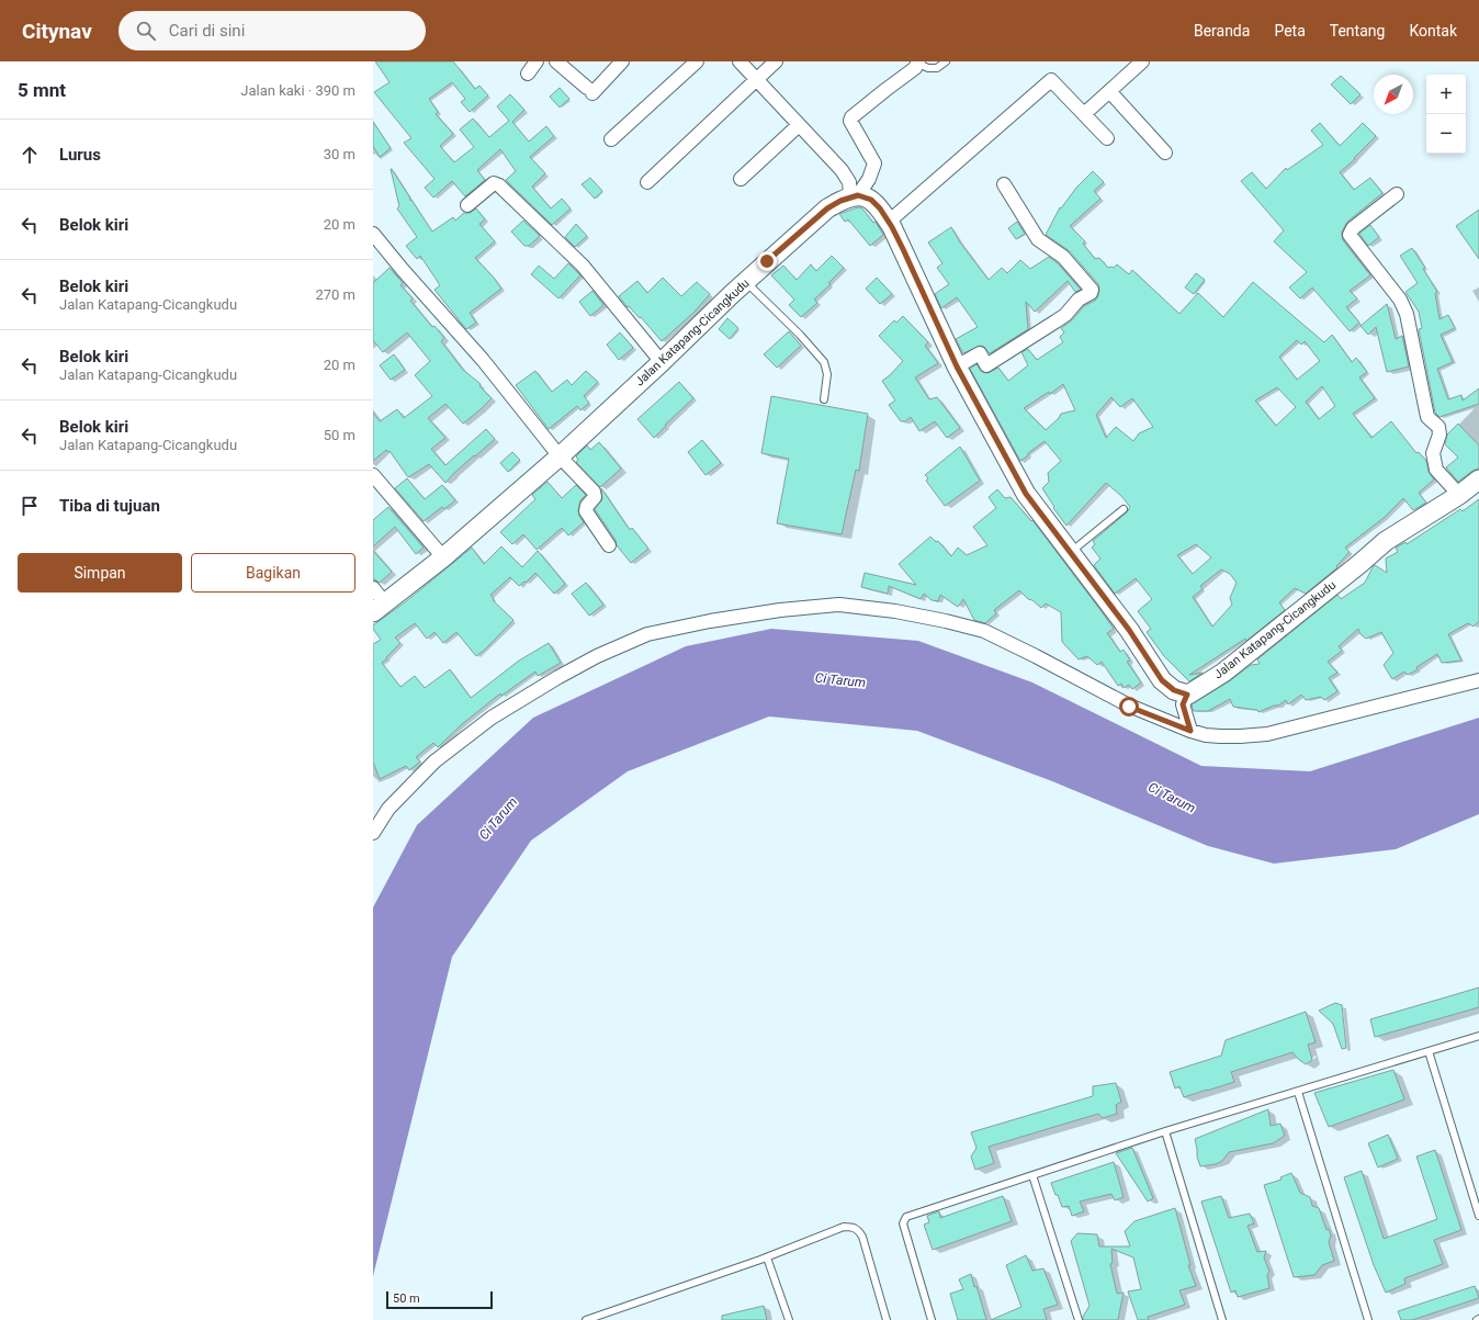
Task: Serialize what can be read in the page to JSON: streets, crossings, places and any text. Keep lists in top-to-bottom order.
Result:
{
  "streets": {
    "street": ["Jalan Katapang-Cicangkudu"]
  },
  "water": ["Ci Tarum"],
  "scale_bar": "50 m",
  "north": "bottom left",
  "page": {
    "header": "Citynav",
    "search": "Cari di sini",
    "nav": [
      "Beranda",
      "Peta",
      "Tentang",
      "Kontak"
    ],
    "heading": ["5 mnt", "Jalan kaki · 390 m"],
    "map_buttons": ["+", "−"],
    "list": [
      ["Lurus", "30 m"],
      ["Belok kiri", "20 m"],
      ["Belok kiri", "Jalan Katapang-Cicangkudu", "270 m"],
      ["Belok kiri", "Jalan Katapang-Cicangkudu", "20 m"],
      ["Belok kiri", "Jalan Katapang-Cicangkudu", "50 m"],
      "Tiba di tujuan"
    ],
    "buttons": ["Simpan", "Bagikan"],
    "scale": "50 m"
  }
}
